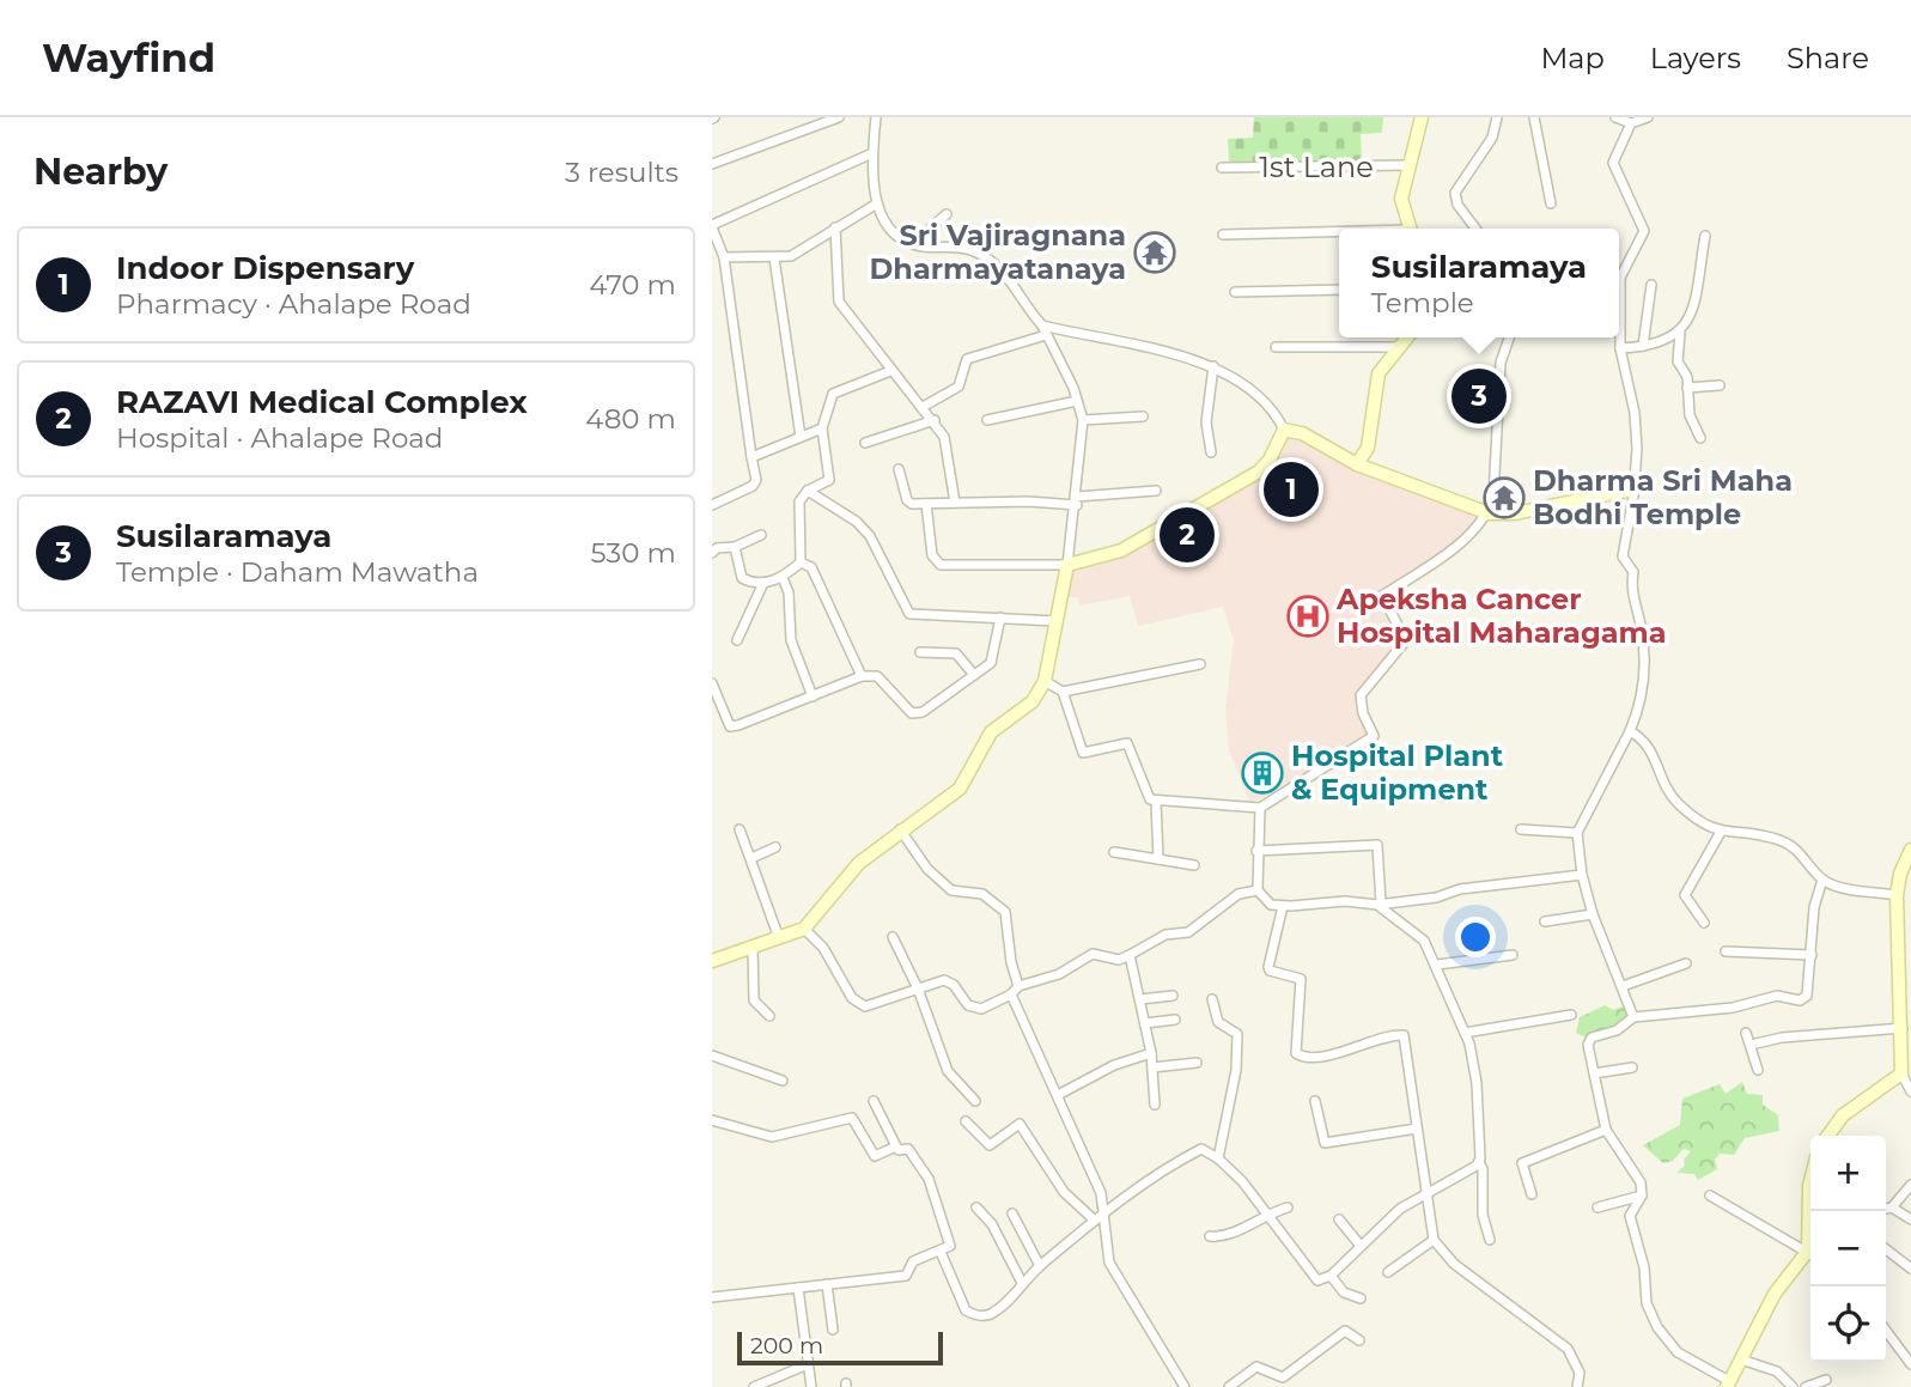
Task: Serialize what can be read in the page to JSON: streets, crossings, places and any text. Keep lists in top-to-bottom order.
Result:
{
  "streets": {
    "street": ["1st Lane"]
  },
  "places": {
    "temple": ["Sri Vajiragnana Dharmayatanaya", "Dharma Sri Maha Bodhi Temple"],
    "hospital": ["Apeksha Cancer Hospital Maharagama"],
    "building": ["Hospital Plant & Equipment"]
  },
  "scale_bar": "200 m",
  "page": {
    "header": "Wayfind",
    "nav": ["Map", "Layers", "Share"],
    "heading": ["Nearby", "3 results"],
    "list": [
      {
        "mark": "1",
        "name": "Indoor Dispensary",
        "note": "Pharmacy · Ahalape Road",
        "value": "470 m"
      },
      {
        "mark": "2",
        "name": "RAZAVI Medical Complex",
        "note": "Hospital · Ahalape Road",
        "value": "480 m"
      },
      {
        "mark": "3",
        "name": "Susilaramaya",
        "note": "Temple · Daham Mawatha",
        "value": "530 m"
      }
    ],
    "popup": ["Susilaramaya", "Temple"],
    "pins": ["3", "1", "2"],
    "map_buttons": ["+", "−"],
    "scale": "200 m"
  }
}
